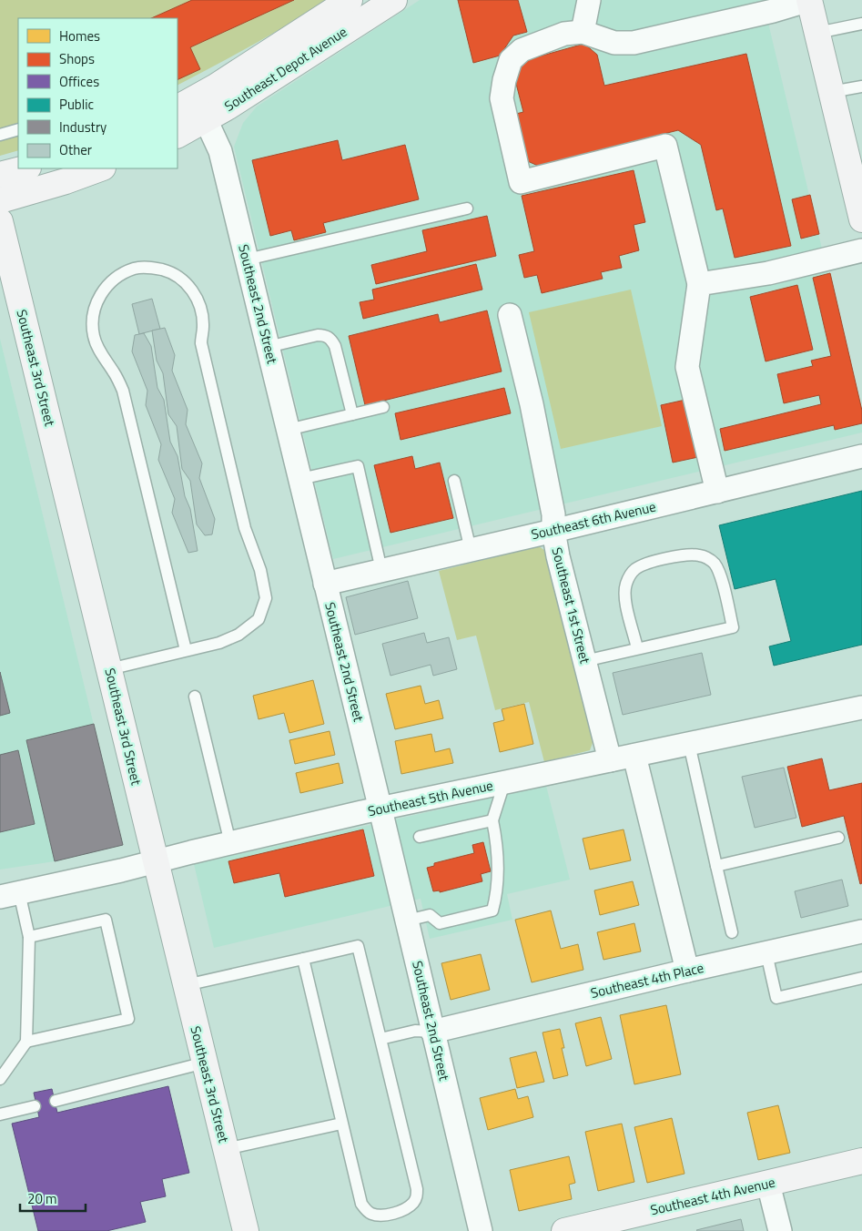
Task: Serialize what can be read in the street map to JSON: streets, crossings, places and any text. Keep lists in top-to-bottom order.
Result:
{
  "streets": {
    "street": [
      "Southeast Depot Avenue",
      "Southeast 2nd Street",
      "Southeast 3rd Street",
      "Southeast 6th Avenue",
      "Southeast 1st Street",
      "Southeast 5th Avenue",
      "Southeast 4th Place",
      "Southeast 4th Avenue"
    ]
  },
  "crossings": [
    ["Southeast Depot Avenue", "Southeast 2nd Street"],
    ["Southeast 2nd Street", "Southeast 6th Avenue"],
    ["Southeast 2nd Street", "Southeast 5th Avenue"],
    ["Southeast 2nd Street", "Southeast 4th Place"],
    ["Southeast 3rd Street", "Southeast 5th Avenue"],
    ["Southeast 6th Avenue", "Southeast 1st Street"],
    ["Southeast 1st Street", "Southeast 5th Avenue"]
  ],
  "legend": [
    "Homes",
    "Shops",
    "Offices",
    "Public",
    "Industry",
    "Other"
  ],
  "scale_bar": "20 m"
}
